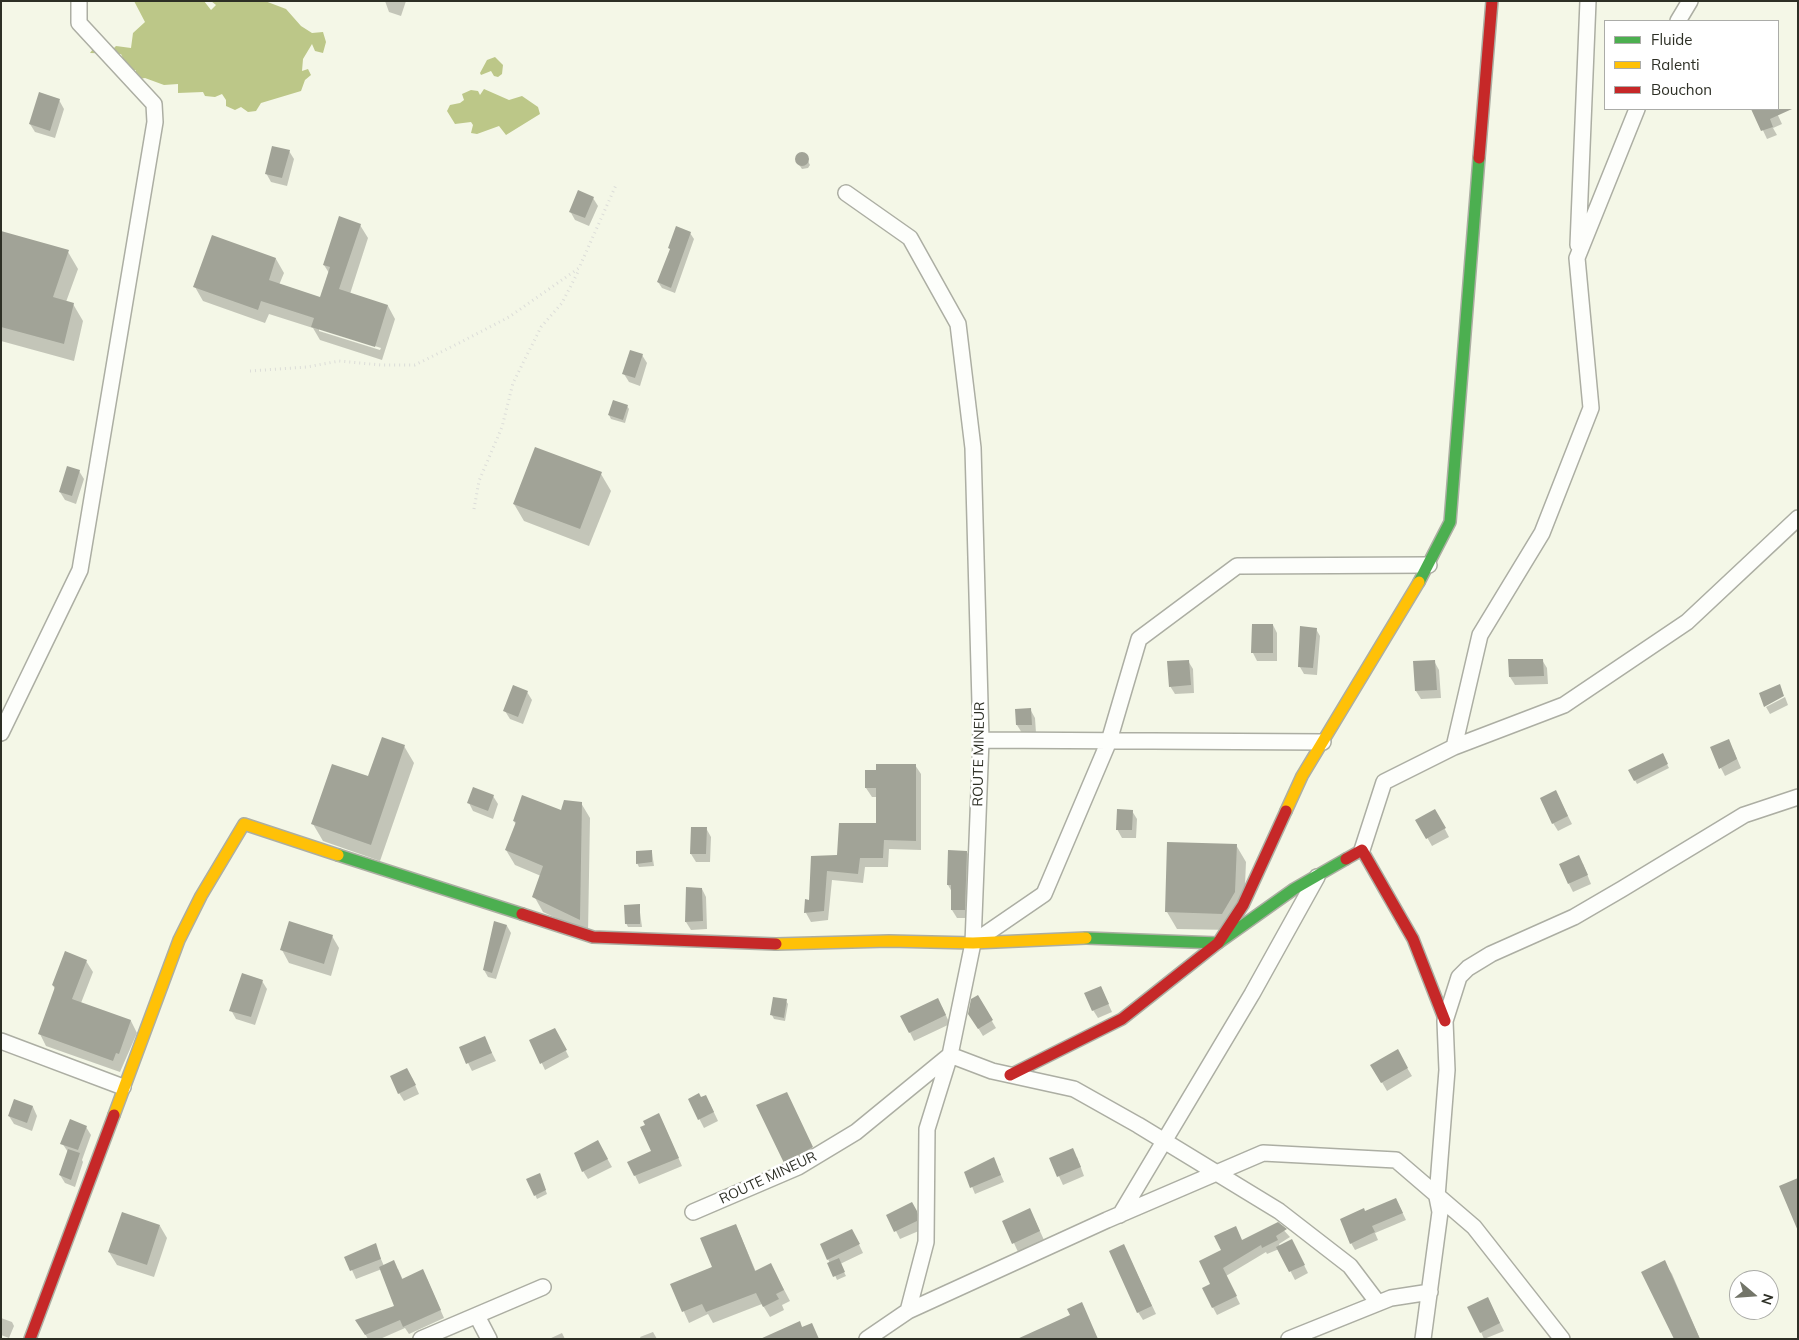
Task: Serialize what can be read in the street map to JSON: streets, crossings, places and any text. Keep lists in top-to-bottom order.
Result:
{
  "streets": {
    "street": ["ROUTE MINEUR"]
  },
  "legend": ["Fluide", "Ralenti", "Bouchon"],
  "north": "right"
}
